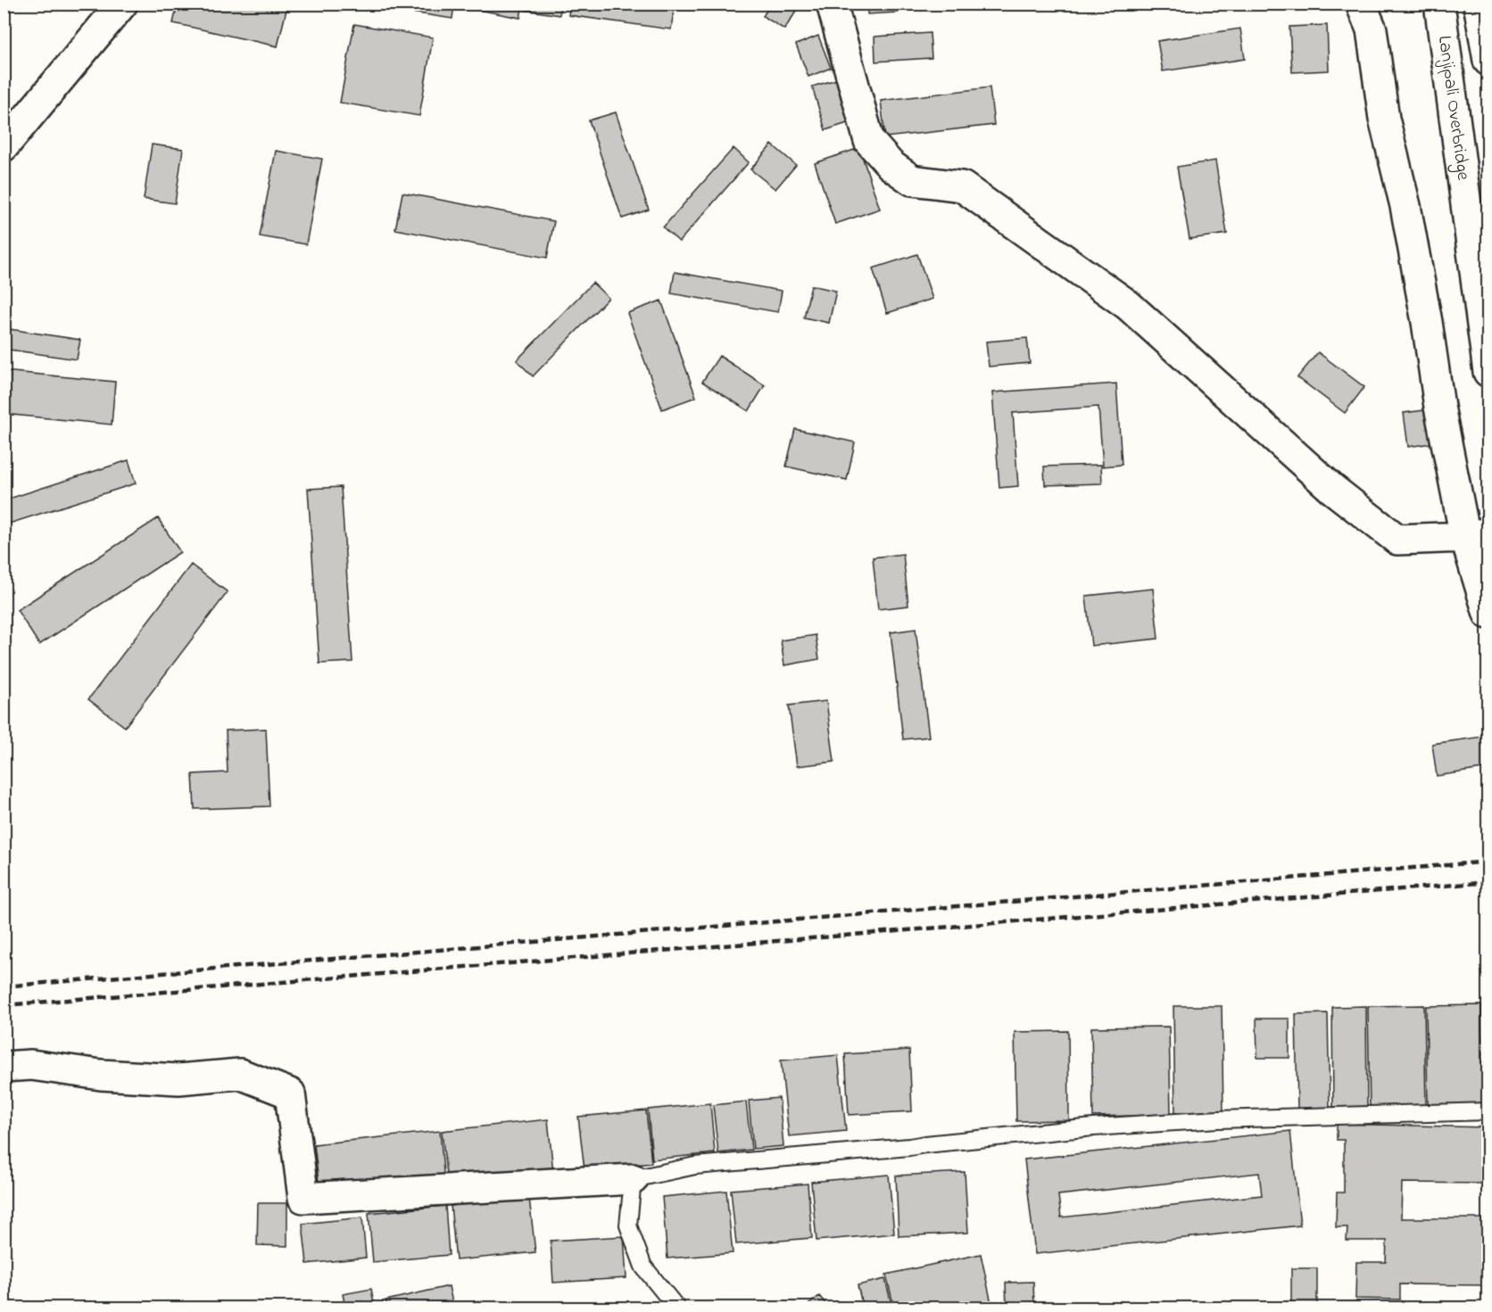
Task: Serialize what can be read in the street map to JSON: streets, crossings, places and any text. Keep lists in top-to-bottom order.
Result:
{
  "streets": {
    "street": ["Lanjipali Overbridge"]
  }
}
